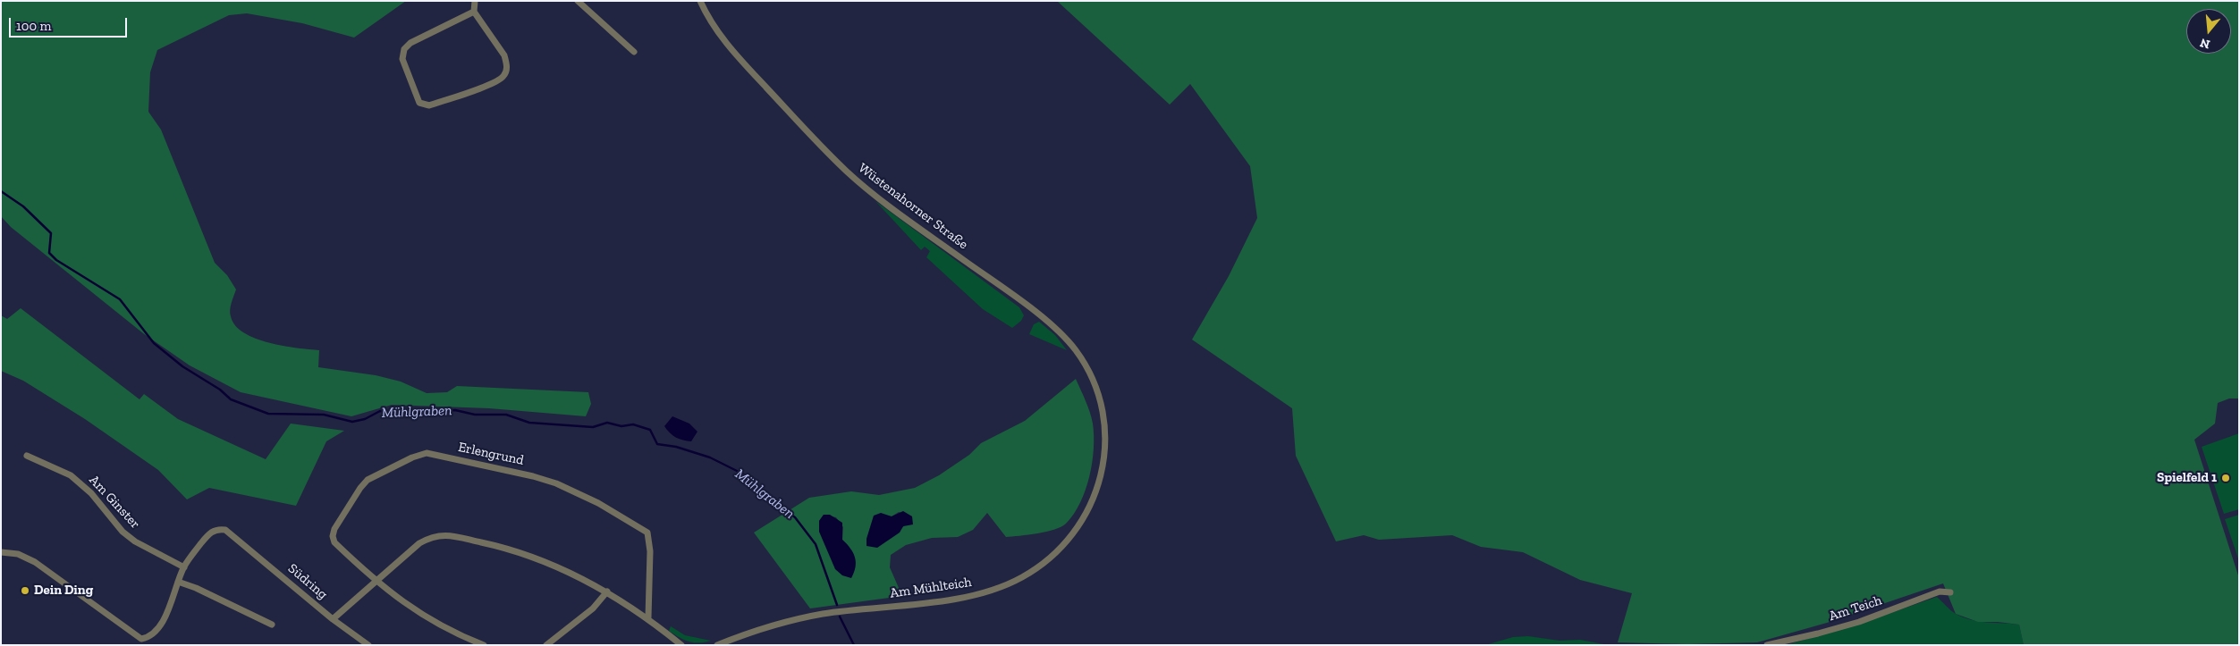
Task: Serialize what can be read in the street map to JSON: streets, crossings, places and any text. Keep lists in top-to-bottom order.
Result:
{
  "streets": {
    "street": [
      "Wüstenahorner Straße",
      "Erlengrund",
      "Am Ginster",
      "Südring",
      "Am Mühlteich",
      "Am Teich"
    ]
  },
  "crossings": [
    ["Wüstenahorner Straße", "Am Mühlteich"],
    ["Am Ginster", "Südring"]
  ],
  "water": ["Mühlgraben"],
  "places": ["Spielfeld 1", "Dein Ding"],
  "scale_bar": "100 m",
  "north": "bottom"
}
